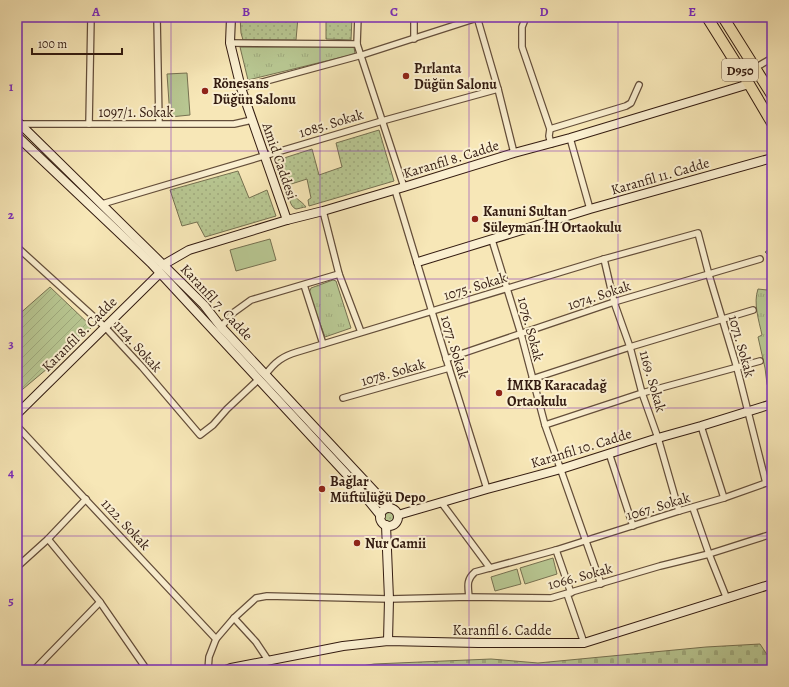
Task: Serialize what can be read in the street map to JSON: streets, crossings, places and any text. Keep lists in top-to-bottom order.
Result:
{
  "streets": {
    "highway": ["D950"],
    "street": [
      "1097/1. Sokak",
      "1085. Sokak",
      "Karanfil 8. Cadde",
      "Amid Caddesi",
      "Karanfil 11. Cadde",
      "1075. Sokak",
      "1074. Sokak",
      "Karanfil 7. Cadde",
      "1076. Sokak",
      "1124. Sokak",
      "1071. Sokak",
      "1077. Sokak",
      "1078. Sokak",
      "1169. Sokak",
      "Karanfil 10. Cadde",
      "1067. Sokak",
      "1122. Sokak",
      "1066. Sokak",
      "Karanfil 6. Cadde"
    ]
  },
  "crossings": [
    ["D950", "Karanfil 8. Cadde"],
    ["1097/1. Sokak", "Amid Caddesi"],
    ["1097/1. Sokak", "Karanfil 7. Cadde"],
    ["1085. Sokak", "Amid Caddesi"],
    ["1085. Sokak", "Karanfil 7. Cadde"],
    ["Karanfil 8. Cadde", "Amid Caddesi"],
    ["Karanfil 8. Cadde", "Karanfil 7. Cadde"],
    ["Karanfil 8. Cadde", "1124. Sokak"],
    ["Karanfil 8. Cadde", "1077. Sokak"],
    ["Karanfil 11. Cadde", "1076. Sokak"],
    ["Karanfil 11. Cadde", "1077. Sokak"],
    ["1075. Sokak", "Karanfil 7. Cadde"],
    ["1075. Sokak", "1076. Sokak"],
    ["1075. Sokak", "1071. Sokak"],
    ["1075. Sokak", "1077. Sokak"],
    ["1075. Sokak", "1169. Sokak"],
    ["1074. Sokak", "1076. Sokak"],
    ["1074. Sokak", "1071. Sokak"],
    ["1074. Sokak", "1077. Sokak"],
    ["1074. Sokak", "1169. Sokak"],
    ["Karanfil 7. Cadde", "1124. Sokak"],
    ["Karanfil 7. Cadde", "Karanfil 10. Cadde"],
    ["1076. Sokak", "Karanfil 10. Cadde"],
    ["1076. Sokak", "1067. Sokak"],
    ["1076. Sokak", "1066. Sokak"],
    ["1071. Sokak", "Karanfil 10. Cadde"],
    ["1071. Sokak", "1067. Sokak"],
    ["1077. Sokak", "1078. Sokak"],
    ["1077. Sokak", "Karanfil 10. Cadde"],
    ["1169. Sokak", "Karanfil 10. Cadde"],
    ["1169. Sokak", "1067. Sokak"],
    ["1067. Sokak", "1066. Sokak"],
    ["1122. Sokak", "1066. Sokak"]
  ],
  "places": [
    "Pırlanta Düğün Salonu",
    "Rönesans Düğün Salonu",
    "Kanuni Sultan Süleyman İH Ortaokulu",
    "İMKB Karacadağ Ortaokulu",
    "Bağlar Müftülüğü Depo",
    "Nur Camii"
  ],
  "scale_bar": "100 m",
  "grid": {
    "columns": [
      "A",
      "B",
      "C",
      "D",
      "E"
    ],
    "rows": [
      "1",
      "2",
      "3",
      "4",
      "5"
    ]
  }
}
